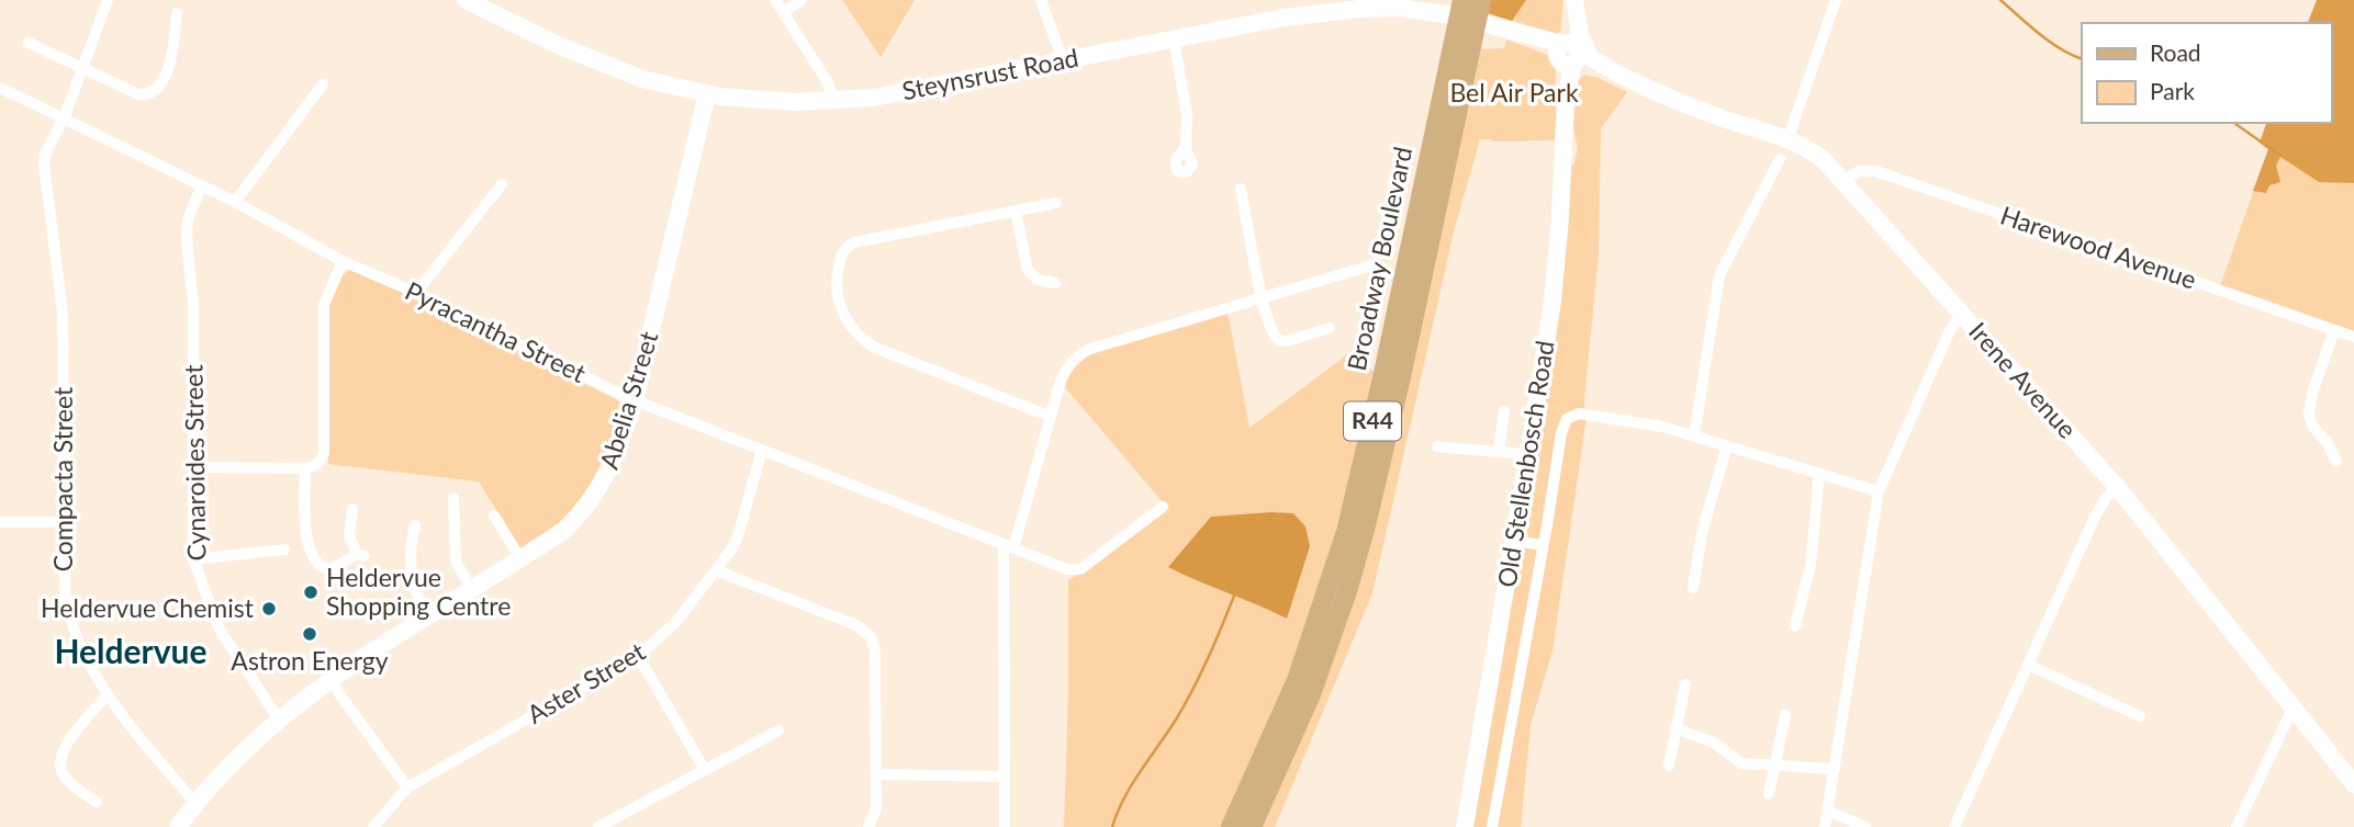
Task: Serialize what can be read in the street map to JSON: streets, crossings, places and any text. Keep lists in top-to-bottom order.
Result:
{
  "streets": {
    "main road": ["Broadway Boulevard", "R44"],
    "street": [
      "Steynsrust Road",
      "Harewood Avenue",
      "Pyracantha Street",
      "Irene Avenue",
      "Abelia Street",
      "Cynaroides Street",
      "Old Stellenbosch Road",
      "Compacta Street",
      "Aster Street"
    ]
  },
  "crossings": [
    ["Steynsrust Road", "Irene Avenue"],
    ["Steynsrust Road", "Abelia Street"],
    ["Steynsrust Road", "Old Stellenbosch Road"],
    ["Harewood Avenue", "Irene Avenue"],
    ["Pyracantha Street", "Abelia Street"],
    ["Pyracantha Street", "Cynaroides Street"],
    ["Pyracantha Street", "Compacta Street"],
    ["Pyracantha Street", "Aster Street"],
    ["Irene Avenue", "Old Stellenbosch Road"],
    ["Abelia Street", "Cynaroides Street"],
    ["Abelia Street", "Compacta Street"]
  ],
  "districts": ["Heldervue"],
  "parks": ["Bel Air Park"],
  "places": ["Heldervue Shopping Centre", "Heldervue Chemist", "Astron Energy"],
  "legend": ["Road", "Park"]
}
